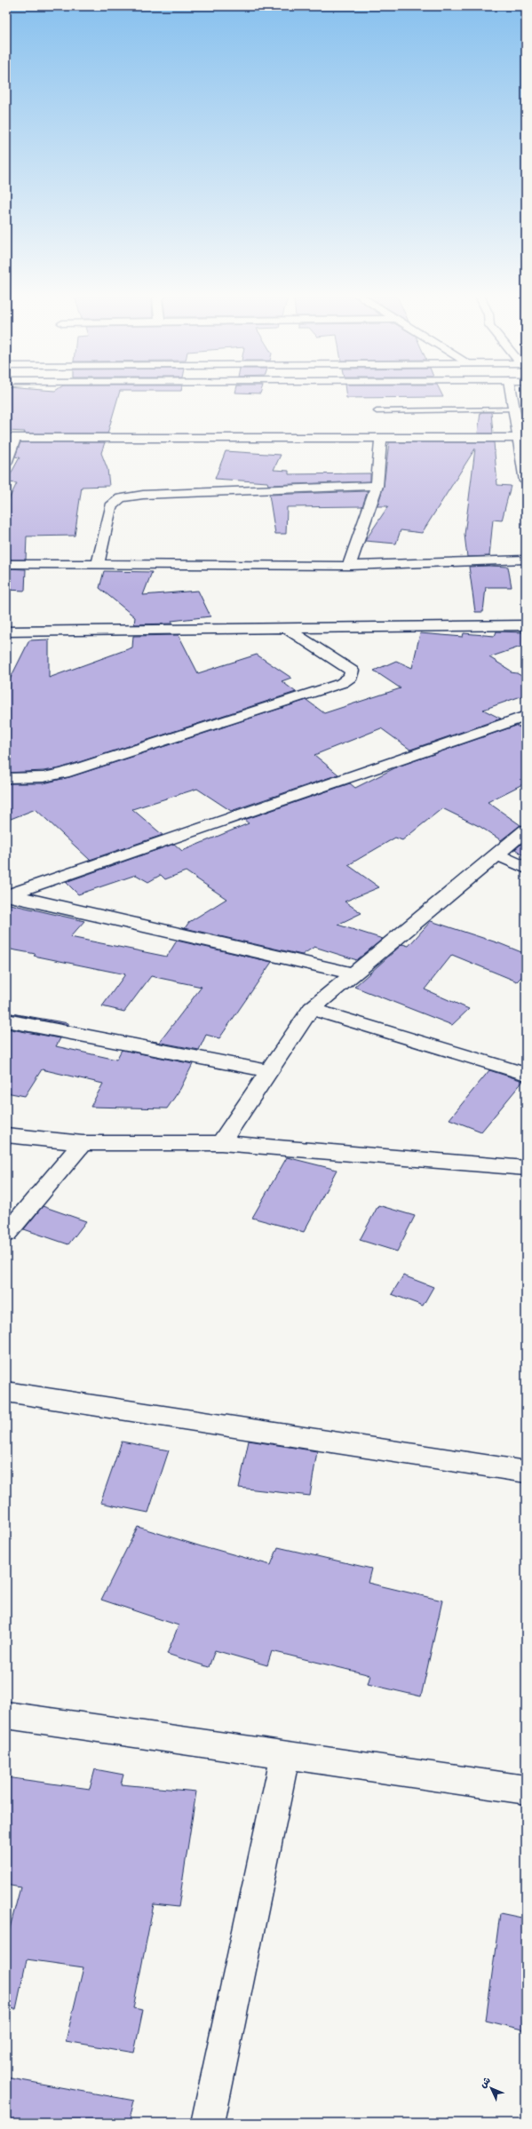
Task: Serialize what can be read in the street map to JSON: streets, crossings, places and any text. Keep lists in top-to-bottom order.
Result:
{
  "north": "top left"
}
